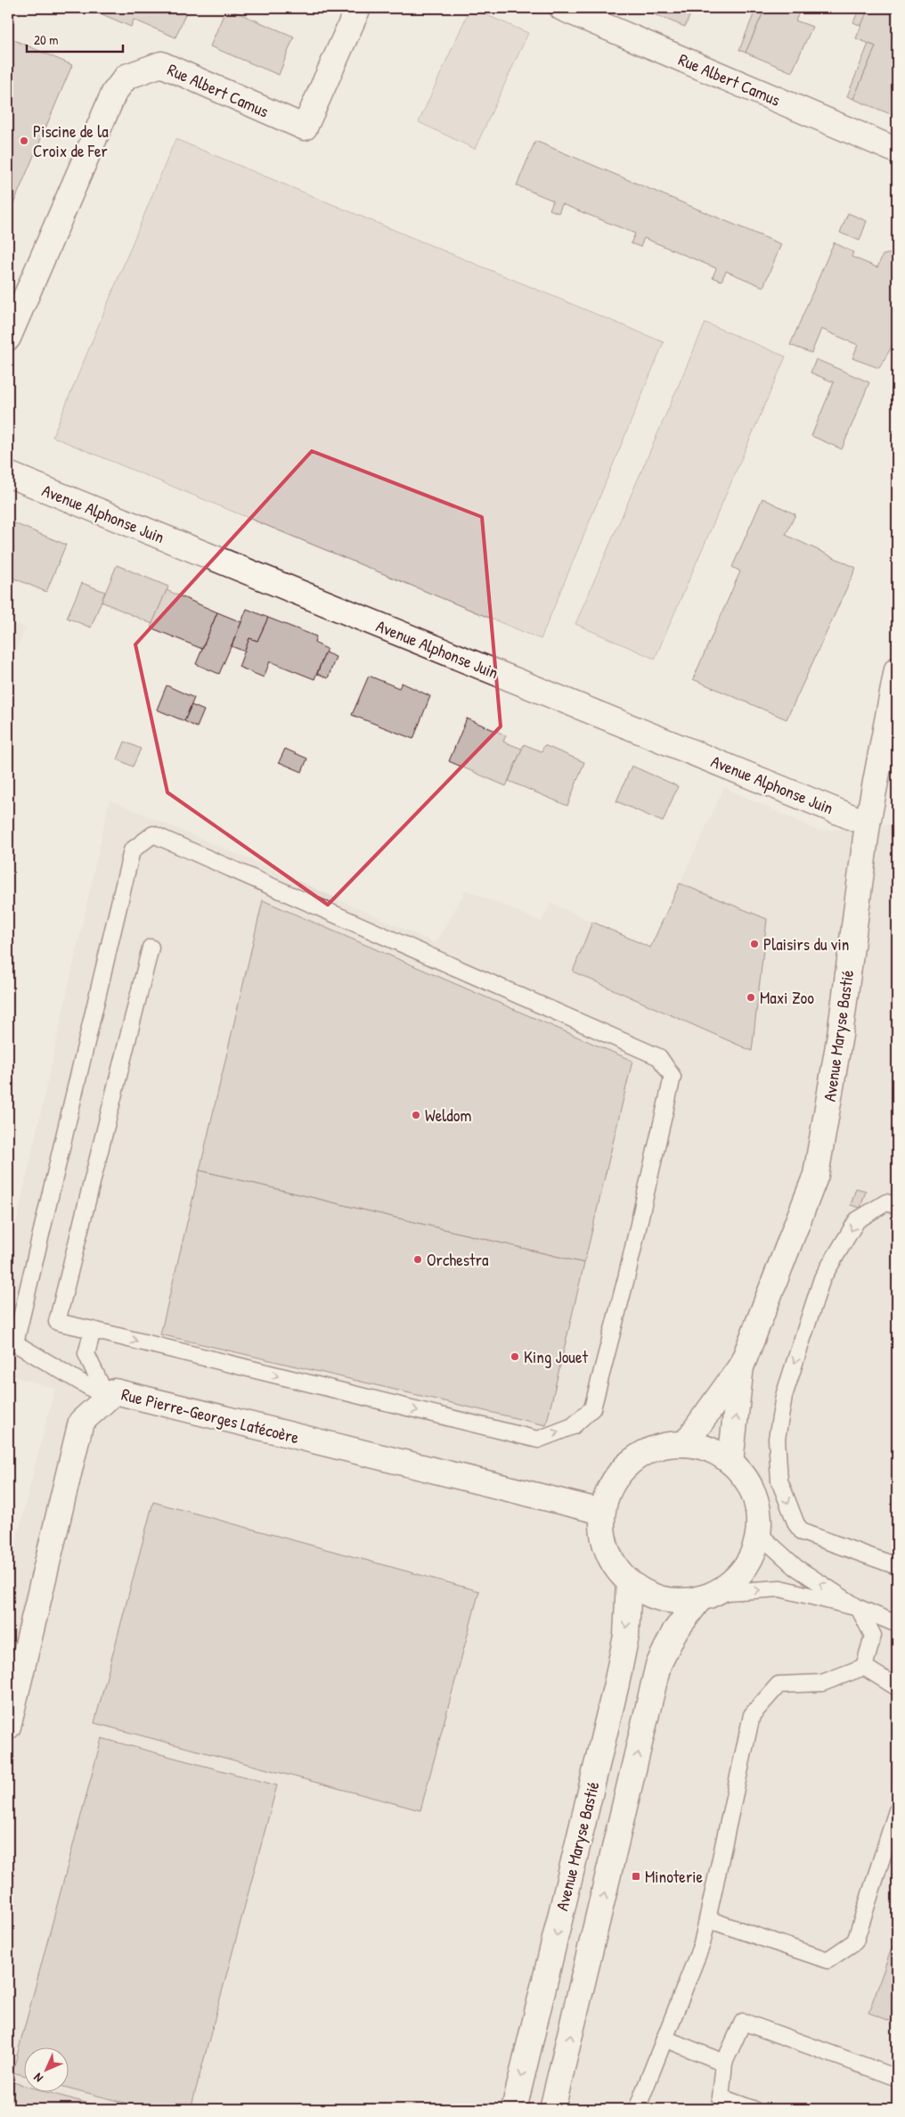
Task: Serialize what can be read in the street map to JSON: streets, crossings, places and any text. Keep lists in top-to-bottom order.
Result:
{
  "streets": {
    "street": [
      "Rue Albert Camus",
      "Avenue Alphonse Juin",
      "Avenue Maryse Bastié",
      "Rue Pierre-Georges Latécoère"
    ]
  },
  "crossings": [
    ["Avenue Alphonse Juin", "Avenue Maryse Bastié"],
    ["Avenue Maryse Bastié", "Rue Pierre-Georges Latécoère"]
  ],
  "places": {
    "other": [
      "Piscine de la Croix de Fer",
      "Plaisirs du vin",
      "Maxi Zoo",
      "Weldom",
      "Orchestra",
      "King Jouet"
    ],
    "transit": ["Minoterie"]
  },
  "scale_bar": "20 m",
  "north": "bottom left"
}
